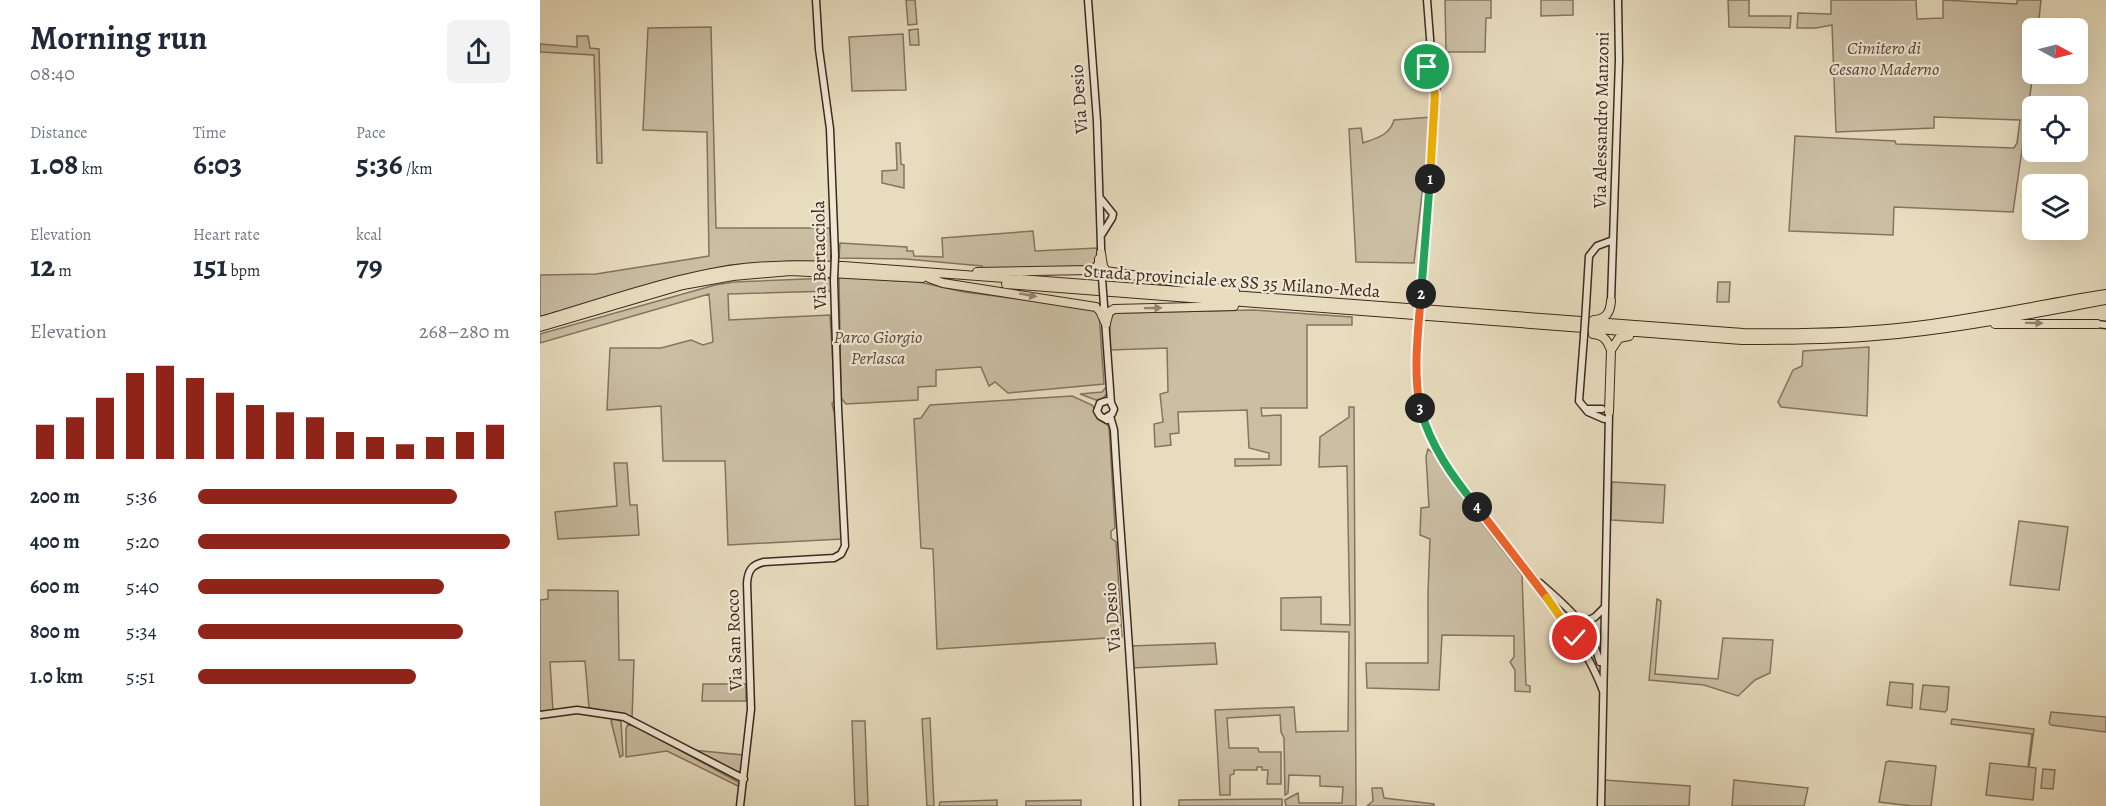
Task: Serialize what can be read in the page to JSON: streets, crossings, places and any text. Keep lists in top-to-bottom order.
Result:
{
  "streets": {
    "highway": ["Strada provinciale ex SS 35 Milano-Meda"],
    "street": [
      "Via Desio",
      "Via Alessandro Manzoni",
      "Via Bertacciola",
      "Via San Rocco"
    ]
  },
  "crossings": [
    ["Via Bertacciola", "Via San Rocco"]
  ],
  "parks": ["Cimitero di Cesano Maderno", "Parco Giorgio Perlasca"],
  "north": "right",
  "page": {
    "heading": ["Morning run", "08:40"],
    "stats": [
      ["Distance", "1.08 km"],
      ["Time", "6:03"],
      ["Pace", "5:36 /km"],
      ["Elevation", "12 m"],
      ["Heart rate", "151 bpm"],
      ["kcal", "79"]
    ],
    "pins": [
      "1",
      "2",
      "3",
      "4"
    ],
    "chart": ["Elevation", "268–280 m"],
    "list": [
      {
        "name": "200 m",
        "note": "5:36"
      },
      {
        "name": "400 m",
        "note": "5:20"
      },
      {
        "name": "600 m",
        "note": "5:40"
      },
      {
        "name": "800 m",
        "note": "5:34"
      },
      {
        "name": "1.0 km",
        "note": "5:51"
      }
    ]
  }
}
